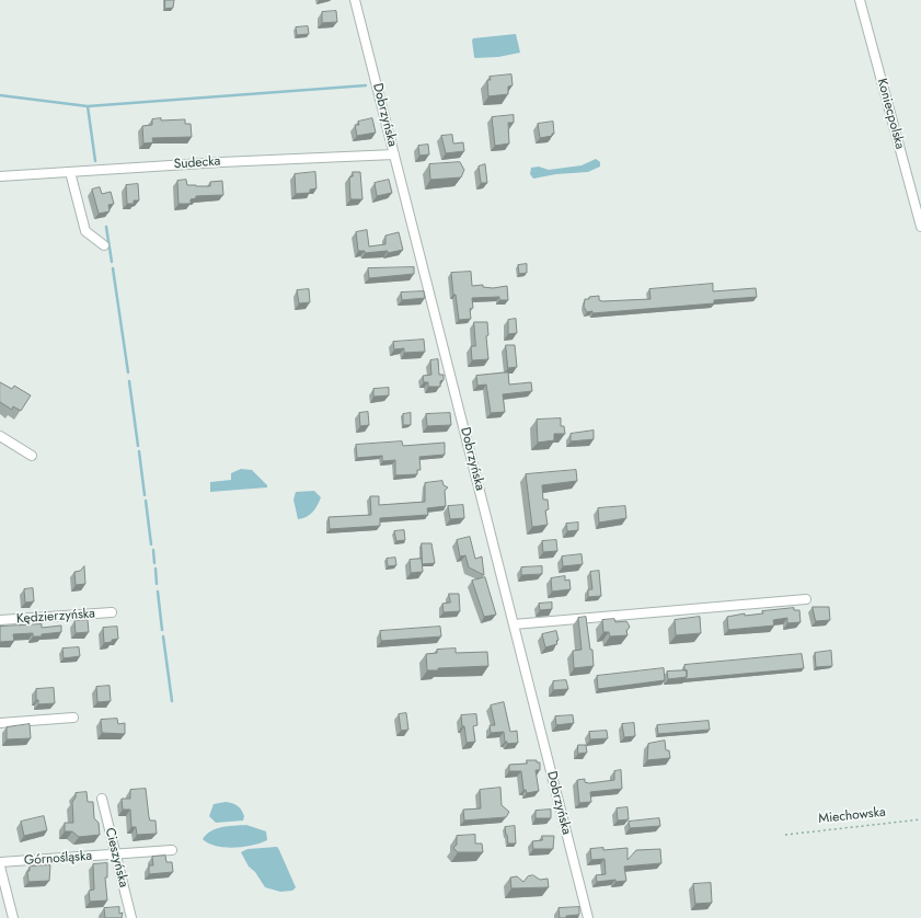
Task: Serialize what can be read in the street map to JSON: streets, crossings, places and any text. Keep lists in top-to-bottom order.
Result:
{
  "streets": {
    "street": [
      "Koniecpolska",
      "Dobrzyńska",
      "Sudecka",
      "Kędzierzyńska",
      "Cieszyńska",
      "Górnośląska"
    ],
    "path": ["Miechowska"]
  },
  "crossings": [
    ["Dobrzyńska", "Sudecka"],
    ["Cieszyńska", "Górnośląska"]
  ]
}
